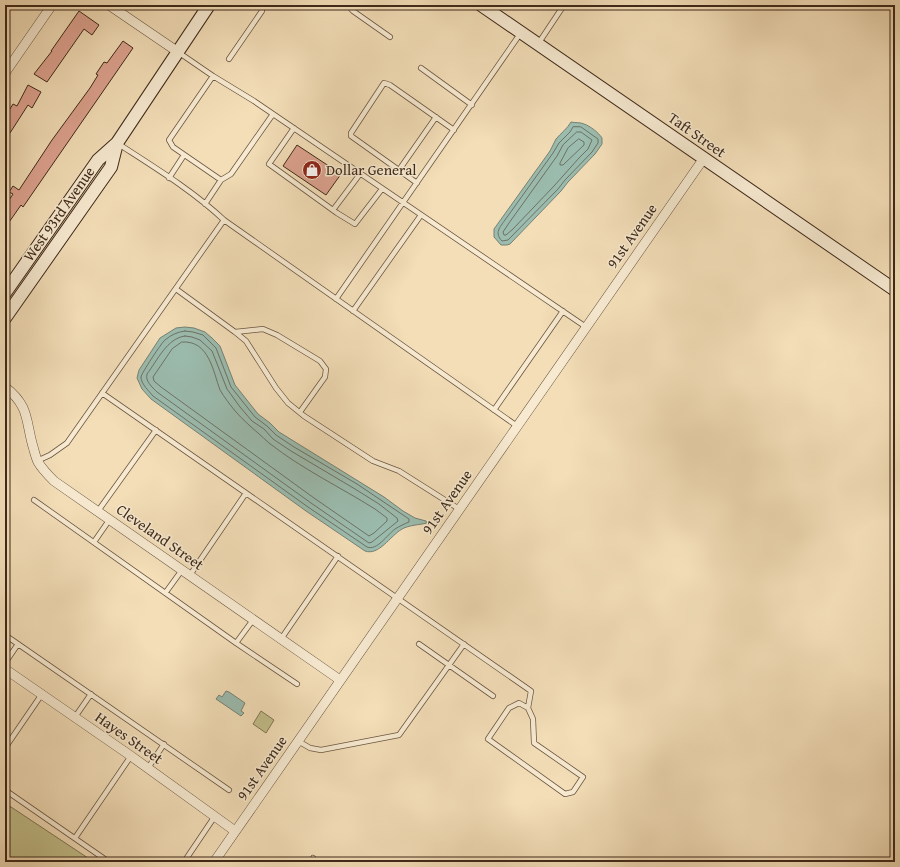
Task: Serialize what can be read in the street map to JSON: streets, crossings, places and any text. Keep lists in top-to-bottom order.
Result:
{
  "streets": {
    "street": [
      "Taft Street",
      "West 93rd Avenue",
      "91st Avenue",
      "Cleveland Street",
      "Hayes Street"
    ]
  },
  "crossings": [
    ["Taft Street", "91st Avenue"],
    ["91st Avenue", "Cleveland Street"],
    ["91st Avenue", "Hayes Street"]
  ],
  "places": {
    "shop": ["Dollar General"]
  }
}
